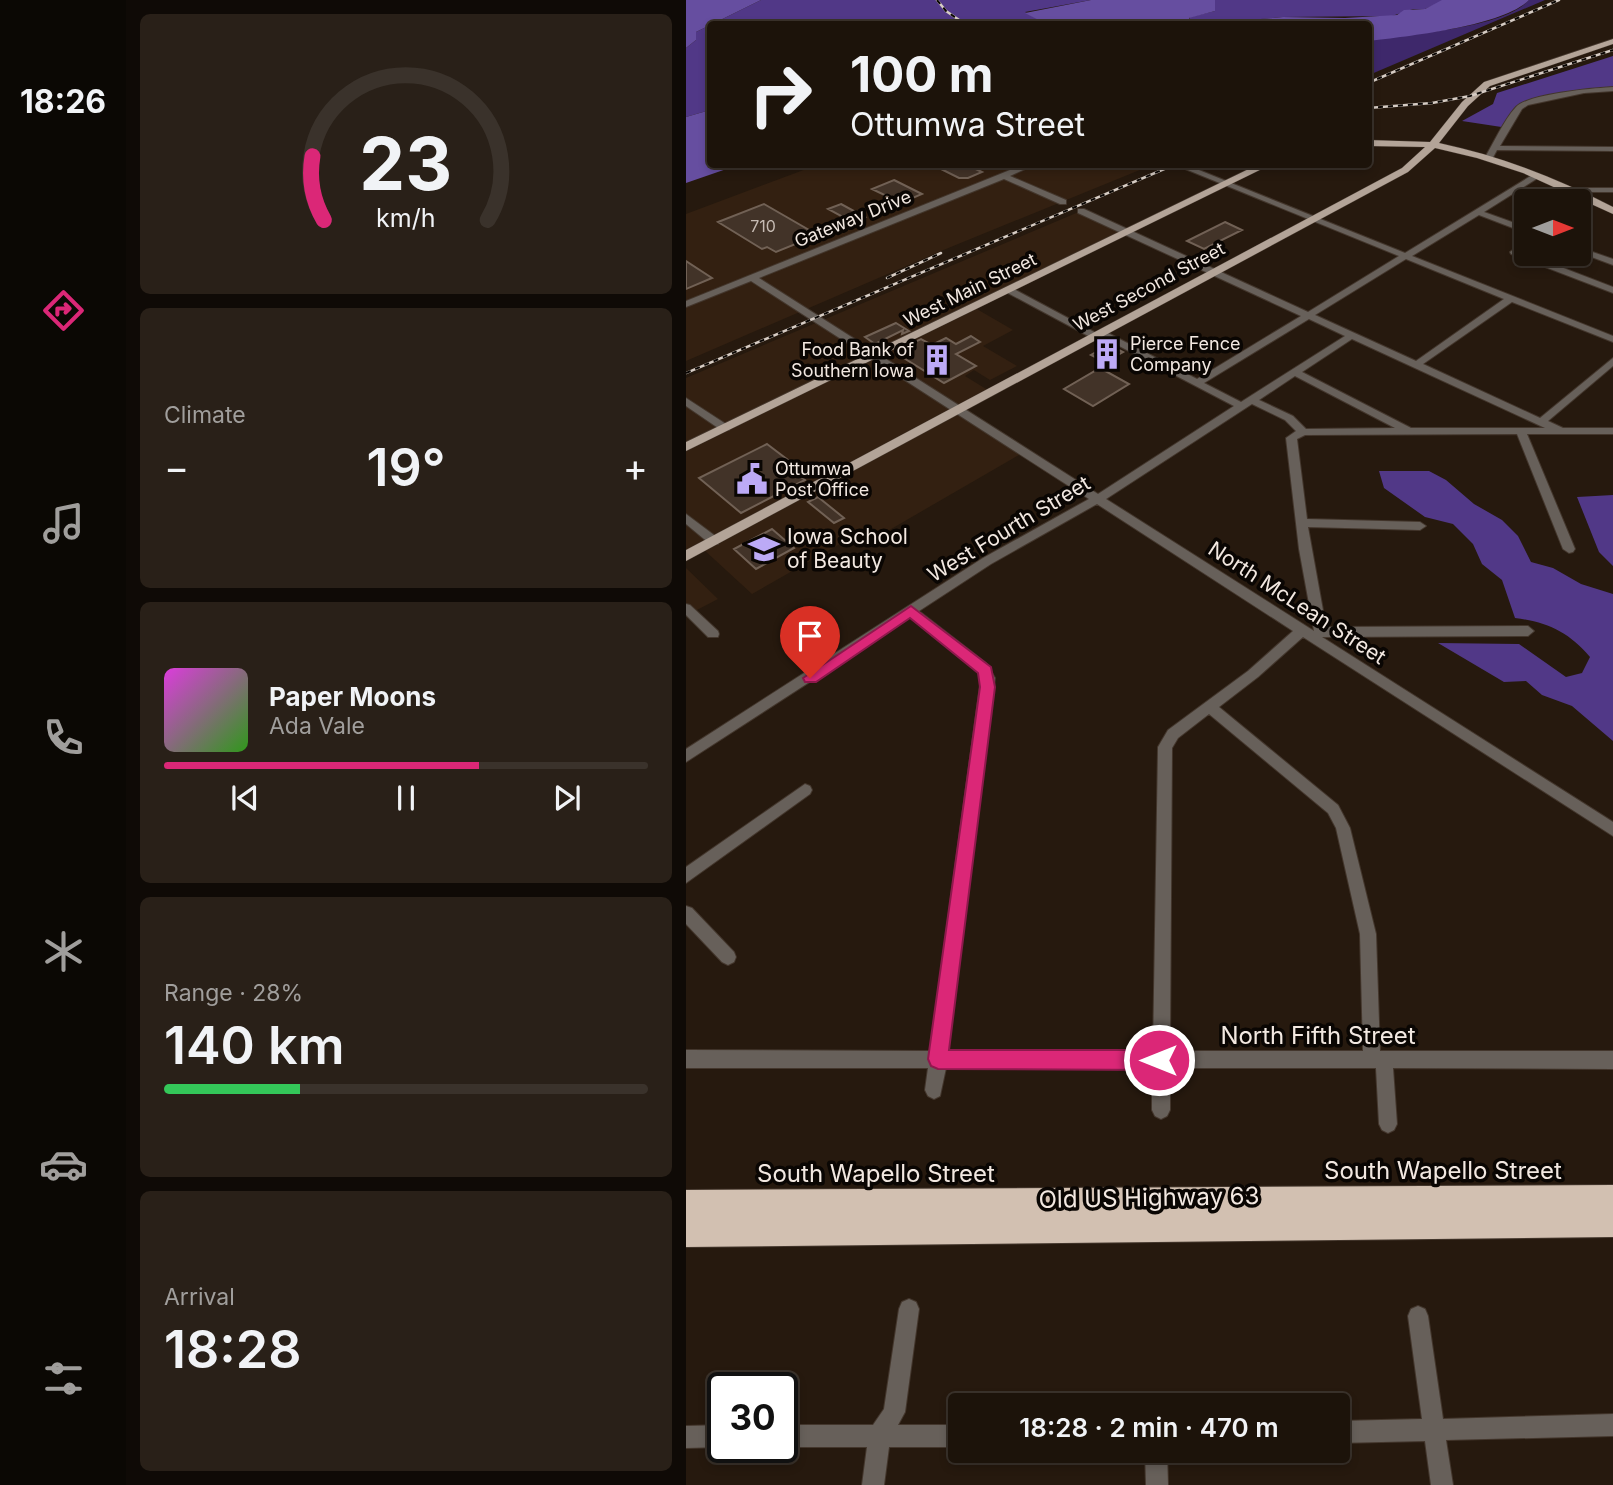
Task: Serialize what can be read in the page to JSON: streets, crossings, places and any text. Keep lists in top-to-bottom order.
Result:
{
  "streets": {
    "highway": ["South Wapello Street", "Old US Highway 63"],
    "main road": ["West Second Street", "West Main Street"],
    "street": [
      "Gateway Drive",
      "West Fourth Street",
      "North McLean Street",
      "North Fifth Street"
    ]
  },
  "crossings": [
    ["Gateway Drive", "North McLean Street"],
    ["West Second Street", "North McLean Street"],
    ["West Main Street", "North McLean Street"],
    ["West Fourth Street", "North McLean Street"]
  ],
  "places": {
    "building": ["Pierce Fence Company", "Food Bank of Southern Iowa"],
    "public building": ["Ottumwa Post Office"],
    "school or university": ["Iowa School of Beauty"]
  },
  "house_numbers": ["710"],
  "north": "right",
  "page": {
    "tabs": "18:26",
    "turn": ["100 m", "Ottumwa Street"],
    "tile": [
      "Climate",
      ["Range · 28%", "140 km"],
      ["Arrival", "18:28"]
    ],
    "heat": ["−", "19°", "+"],
    "song": ["Paper Moons", "Ada Vale"],
    "limit": "30",
    "trip": "18:28 · 2 min · 470 m",
    "gauge": ["23", "km/h"]
  }
}
